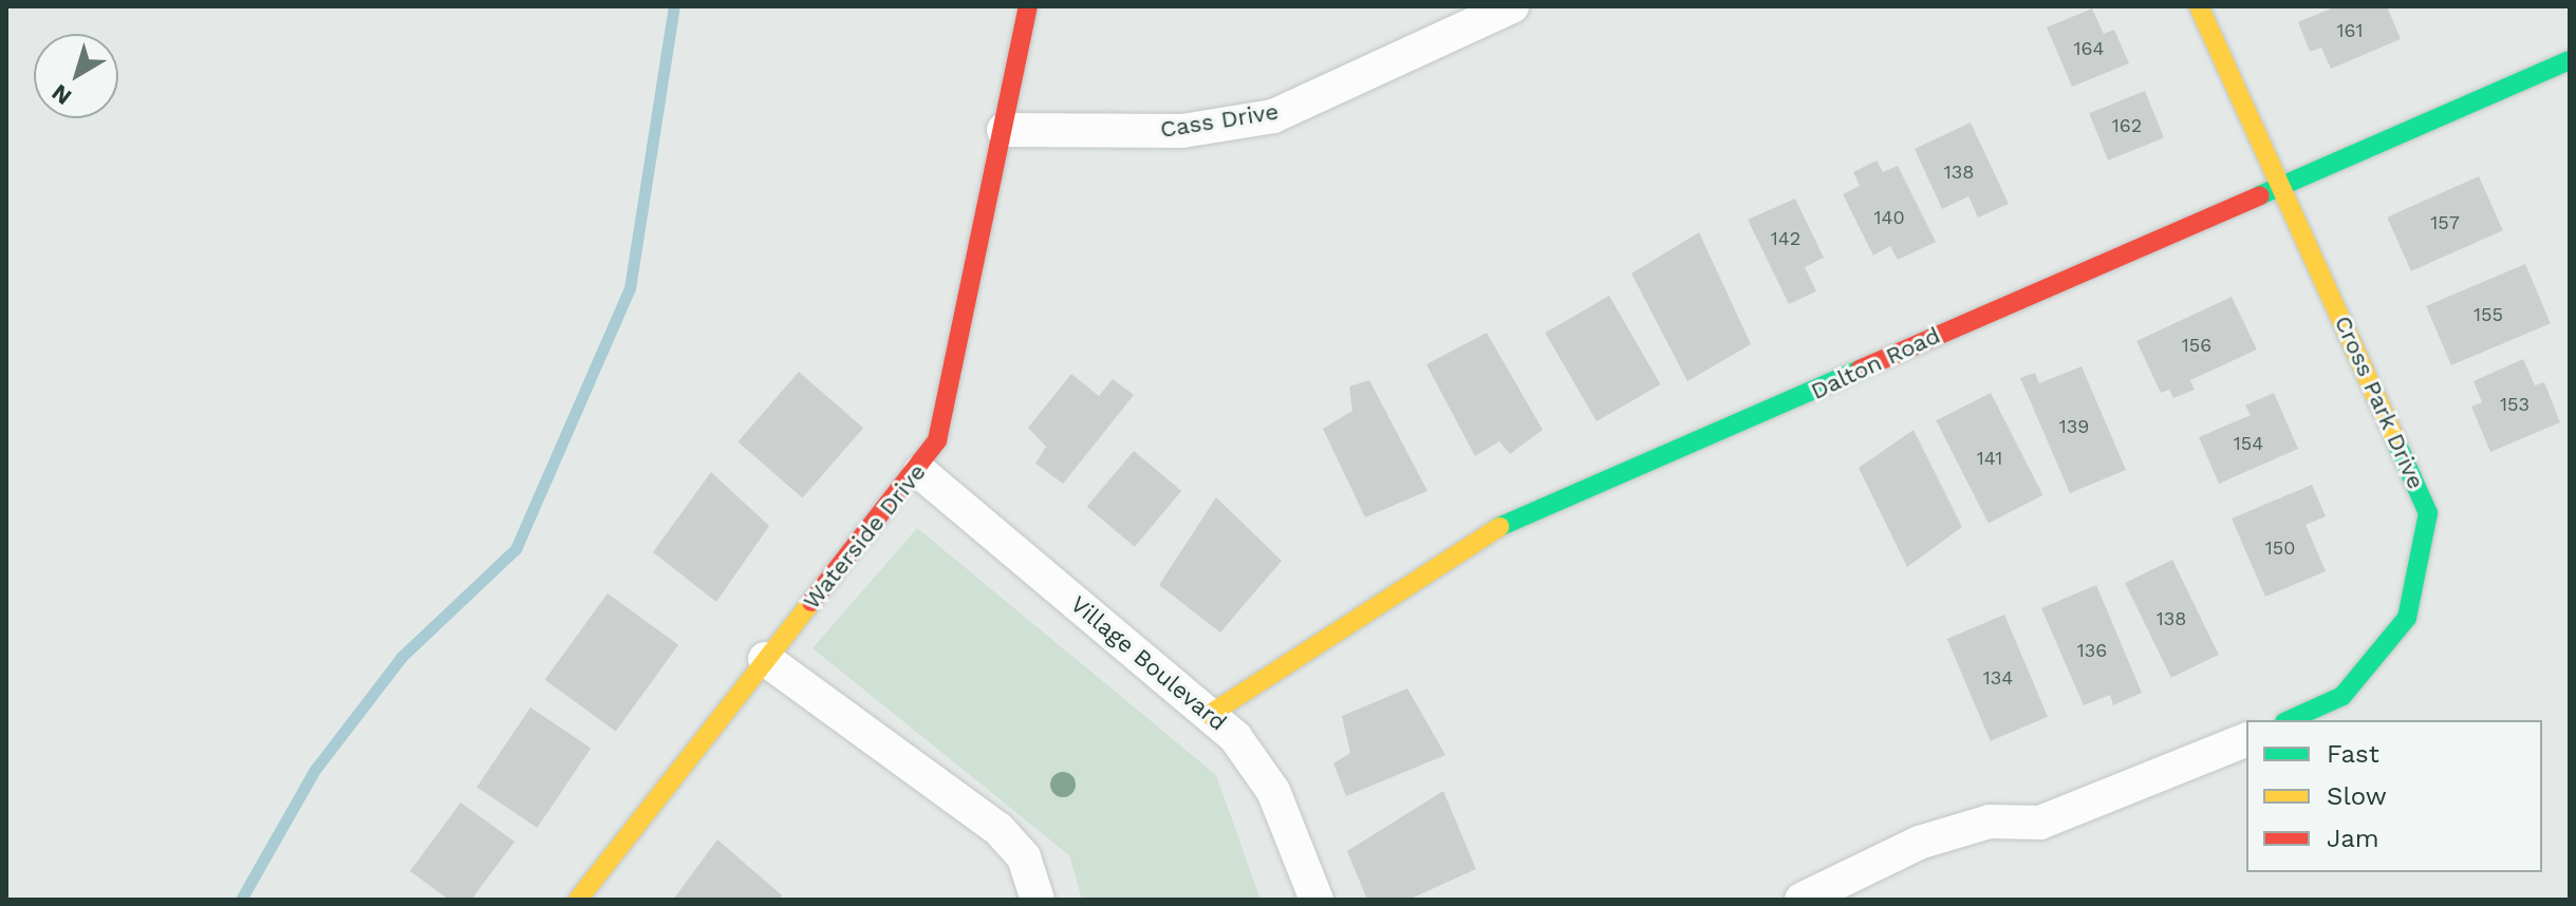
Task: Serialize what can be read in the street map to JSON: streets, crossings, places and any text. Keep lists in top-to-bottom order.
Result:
{
  "streets": {
    "street": [
      "Cass Drive",
      "Dalton Road",
      "Cross Park Drive",
      "Waterside Drive",
      "Village Boulevard"
    ]
  },
  "crossings": [
    ["Cass Drive", "Waterside Drive"],
    ["Dalton Road", "Cross Park Drive"],
    ["Dalton Road", "Village Boulevard"],
    ["Waterside Drive", "Village Boulevard"]
  ],
  "house_numbers": [
    "161",
    "164",
    "162",
    "138",
    "140",
    "157",
    "142",
    "155",
    "156",
    "153",
    "139",
    "154",
    "141",
    "150",
    "138",
    "136",
    "134"
  ],
  "legend": ["Fast", "Slow", "Jam"],
  "north": "bottom left"
}
